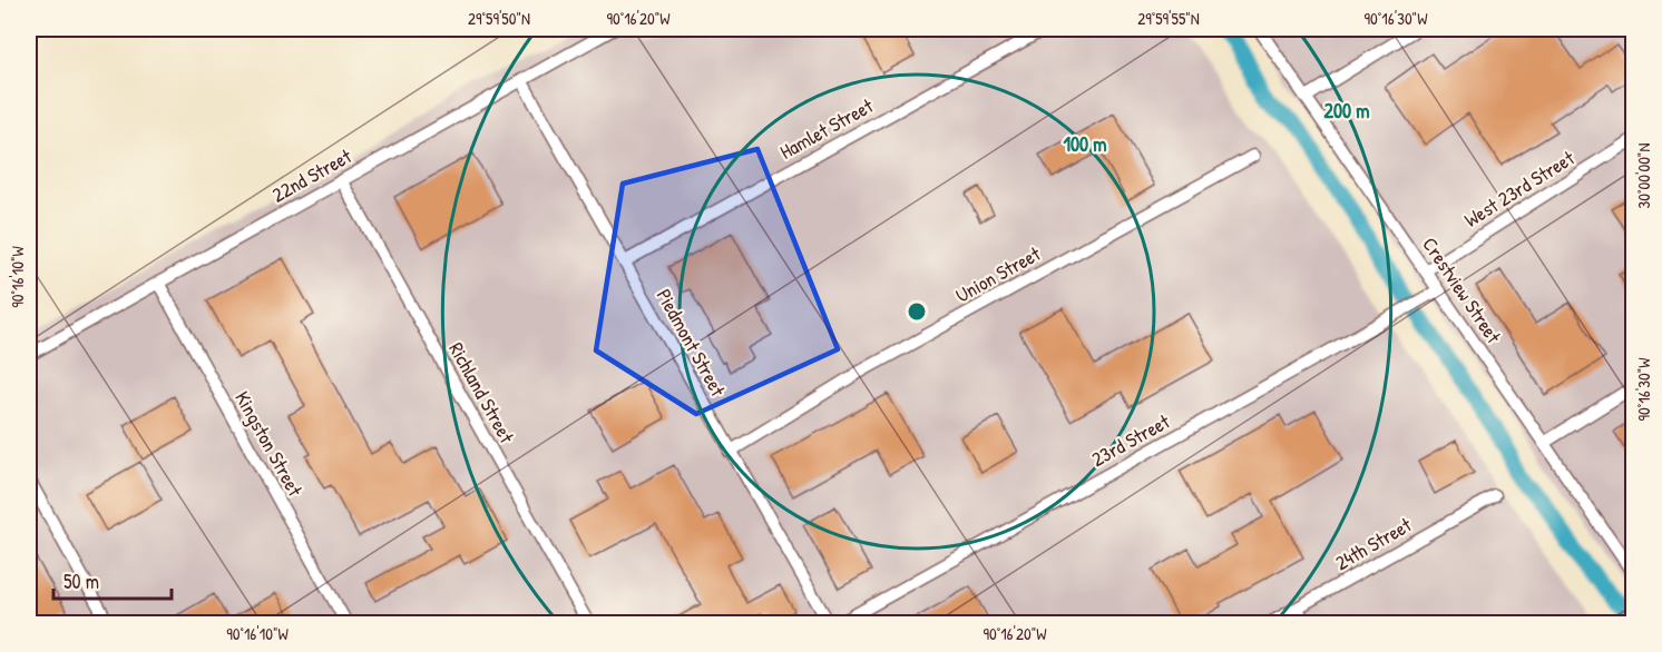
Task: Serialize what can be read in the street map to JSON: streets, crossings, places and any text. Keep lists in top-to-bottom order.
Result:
{
  "streets": {
    "street": [
      "Hamlet Street",
      "22nd Street",
      "West 23rd Street",
      "Union Street",
      "Crestview Street",
      "Piedmont Street",
      "Richland Street",
      "23rd Street",
      "Kingston Street",
      "24th Street"
    ]
  },
  "crossings": [
    ["Hamlet Street", "Piedmont Street"],
    ["22nd Street", "Piedmont Street"],
    ["22nd Street", "Richland Street"],
    ["22nd Street", "Kingston Street"],
    ["West 23rd Street", "Crestview Street"],
    ["Union Street", "Piedmont Street"],
    ["Crestview Street", "23rd Street"]
  ],
  "scale_bar": "50 m",
  "coordinates": [
    "29°59'50\"N",
    "90°16'20\"W",
    "29°59'55\"N",
    "90°16'30\"W",
    "30°00'00\"N",
    "90°16'10\"W"
  ],
  "rings": ["200 m", "100 m"]
}
